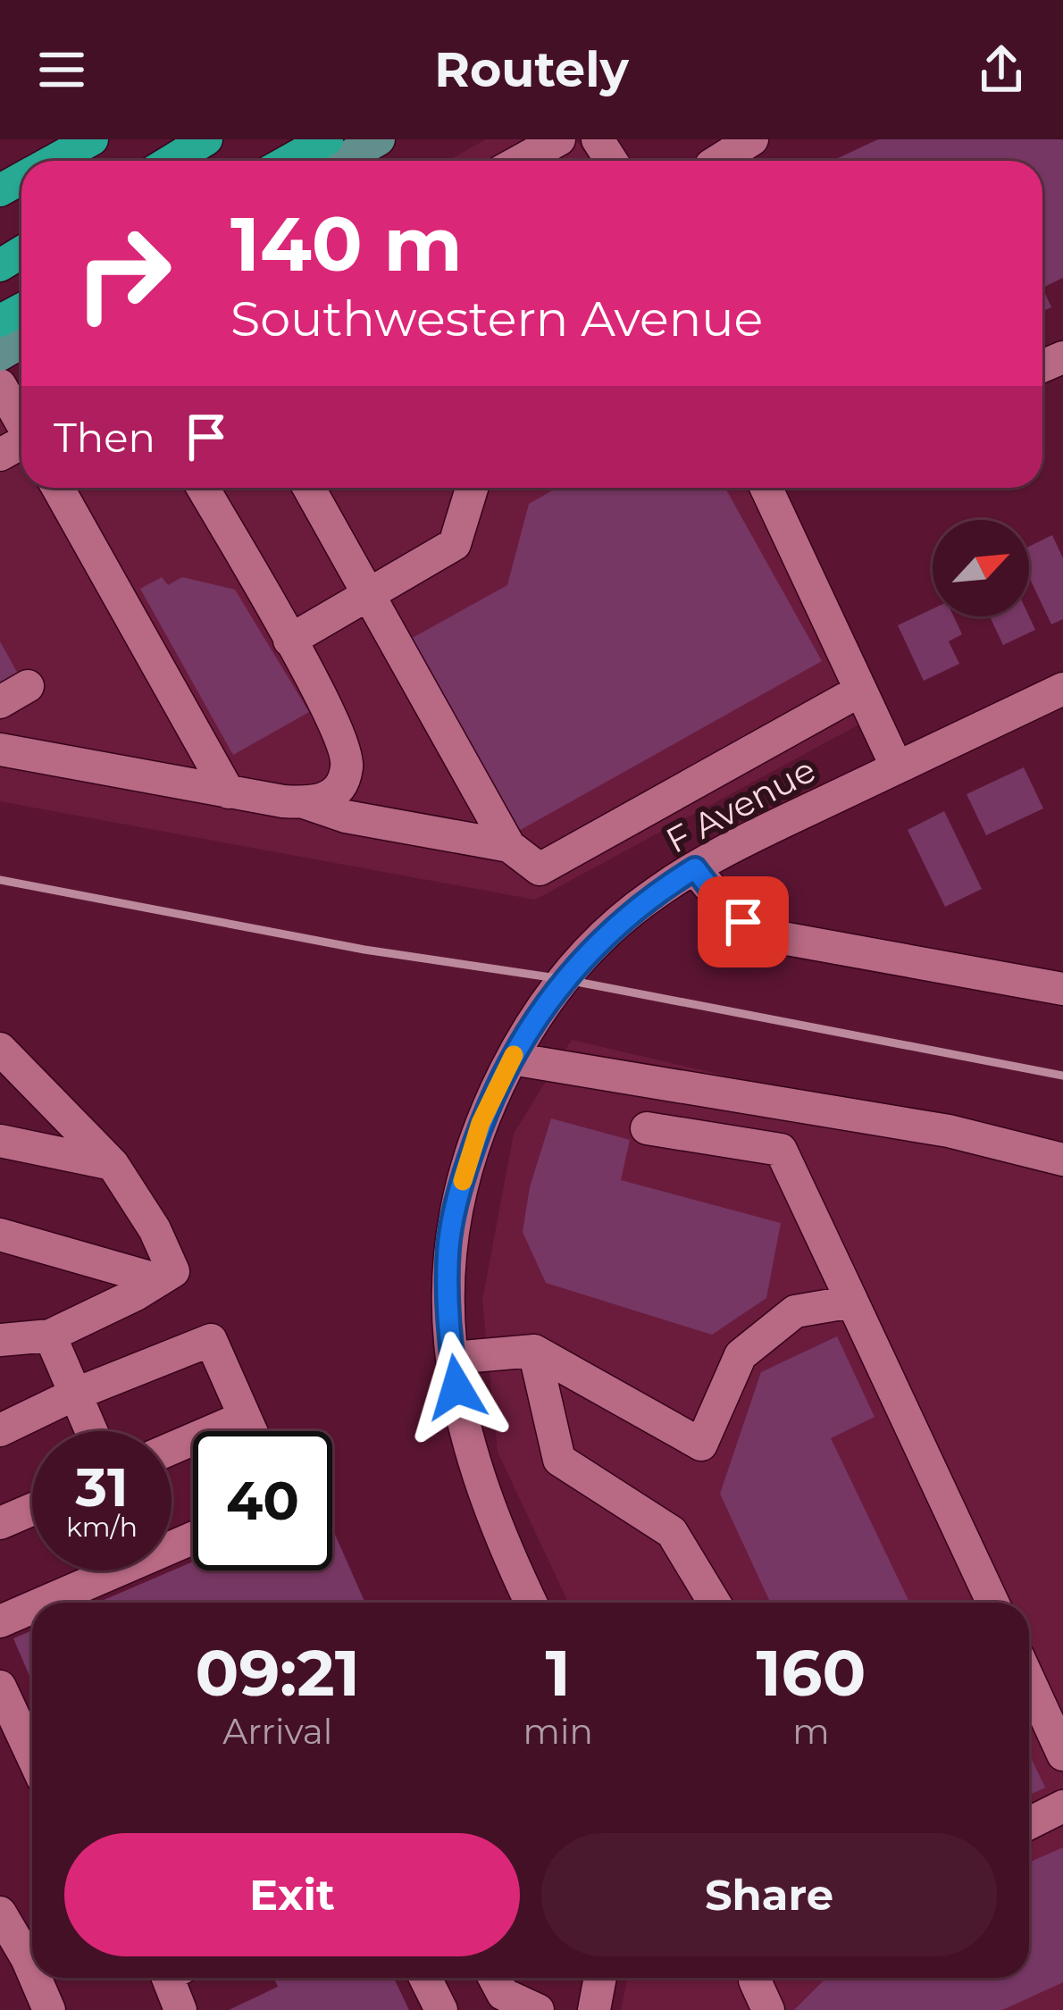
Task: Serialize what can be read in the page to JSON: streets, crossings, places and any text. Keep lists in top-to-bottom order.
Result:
{
  "streets": {
    "street": ["F Avenue"]
  },
  "north": "top right",
  "page": {
    "header": "Routely",
    "turn": ["140 m", "Southwestern Avenue"],
    "then": "Then",
    "speed": "31 km/h",
    "limit": "40",
    "eta": [
      "09:21",
      "Arrival",
      "1",
      "min",
      "160",
      "m"
    ],
    "buttons": ["Exit", "Share"]
  }
}
